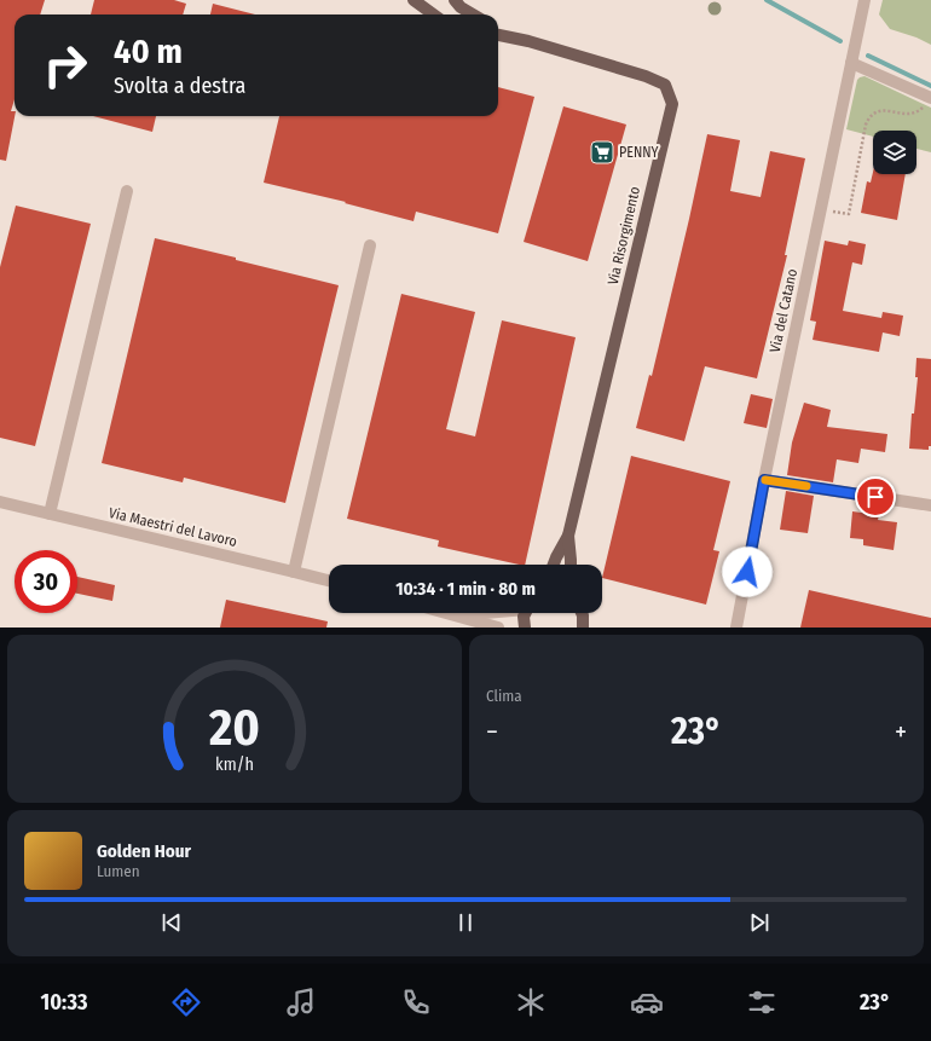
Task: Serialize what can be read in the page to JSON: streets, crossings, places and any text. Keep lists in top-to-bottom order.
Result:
{
  "streets": {
    "main road": ["Via Risorgimento"],
    "street": ["Via del Catano", "Via Maestri del Lavoro"]
  },
  "places": {
    "supermarket": ["PENNY"]
  },
  "page": {
    "turn": ["40 m", "Svolta a destra"],
    "limit": "30",
    "trip": "10:34 · 1 min · 80 m",
    "tile": "Clima",
    "heat": ["−", "23°", "+"],
    "song": ["Golden Hour", "Lumen"],
    "tabs": ["10:33", "23°"],
    "gauge": ["20", "km/h"]
  }
}
